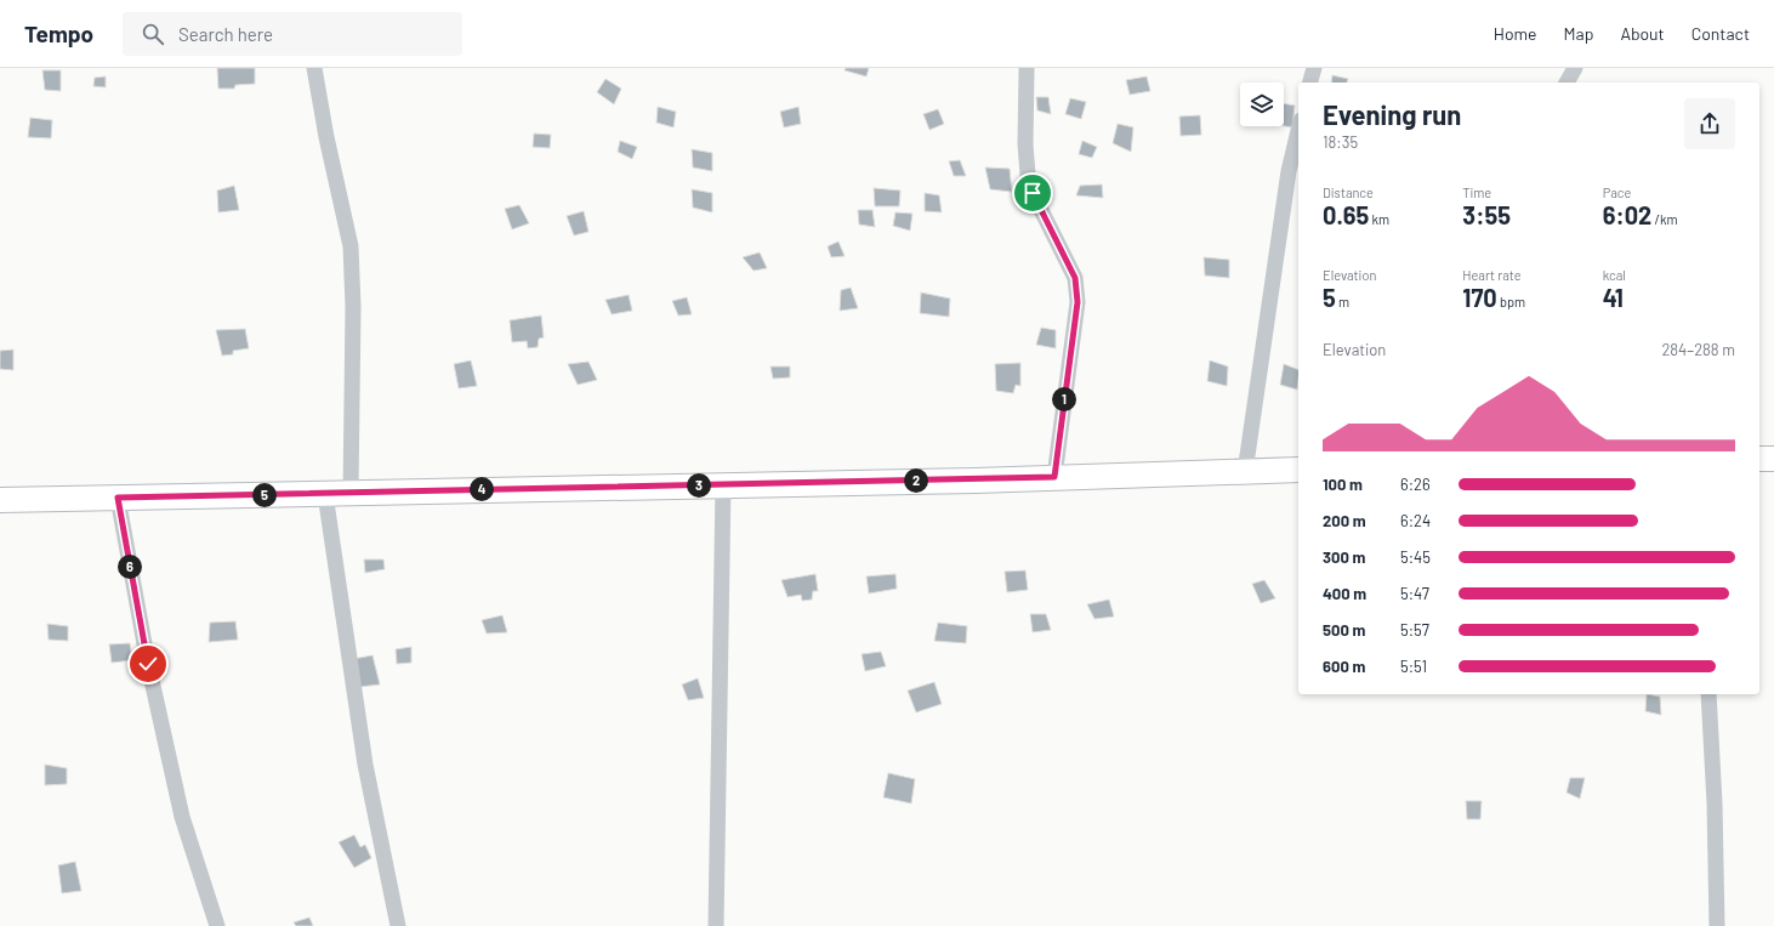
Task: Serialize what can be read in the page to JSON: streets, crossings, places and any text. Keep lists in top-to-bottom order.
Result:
{
  "page": {
    "header": "Tempo",
    "search": "Search here",
    "nav": [
      "Home",
      "Map",
      "About",
      "Contact"
    ],
    "heading": ["Evening run", "18:35"],
    "stats": [
      ["Distance", "0.65 km"],
      ["Time", "3:55"],
      ["Pace", "6:02 /km"],
      ["Elevation", "5 m"],
      ["Heart rate", "170 bpm"],
      ["kcal", "41"]
    ],
    "chart": ["Elevation", "284–288 m"],
    "pins": [
      "1",
      "2",
      "3",
      "4",
      "5",
      "6"
    ],
    "list": [
      {
        "name": "100 m",
        "note": "6:26"
      },
      {
        "name": "200 m",
        "note": "6:24"
      },
      {
        "name": "300 m",
        "note": "5:45"
      },
      {
        "name": "400 m",
        "note": "5:47"
      },
      {
        "name": "500 m",
        "note": "5:57"
      },
      {
        "name": "600 m",
        "note": "5:51"
      }
    ]
  }
}
